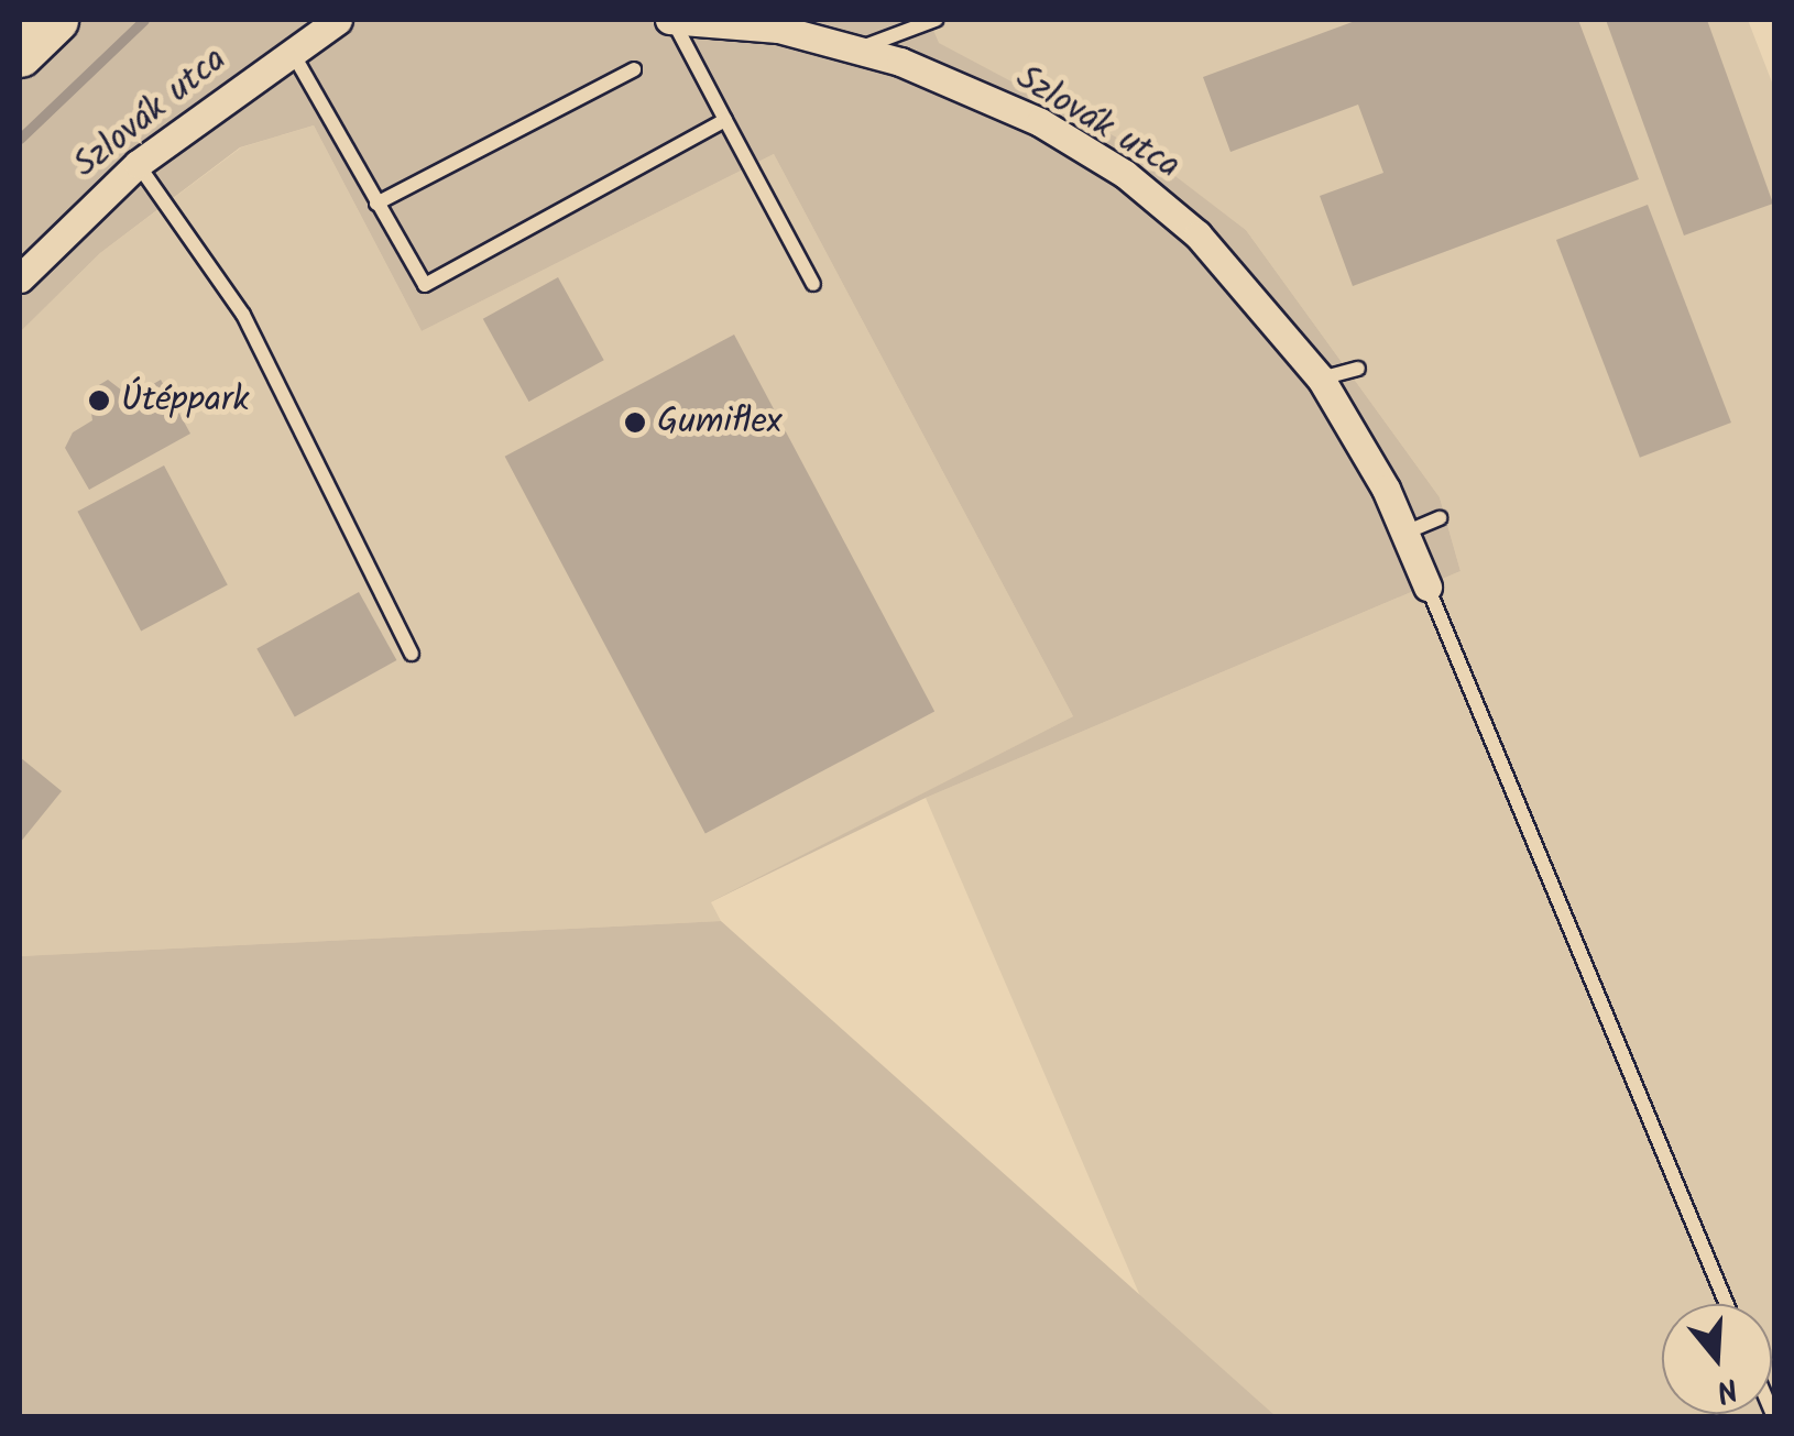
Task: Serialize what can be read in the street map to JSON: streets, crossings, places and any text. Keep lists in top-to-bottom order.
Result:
{
  "streets": {
    "street": ["Szlovák utca"]
  },
  "places": ["Útéppark", "Gumiflex"],
  "north": "bottom"
}
